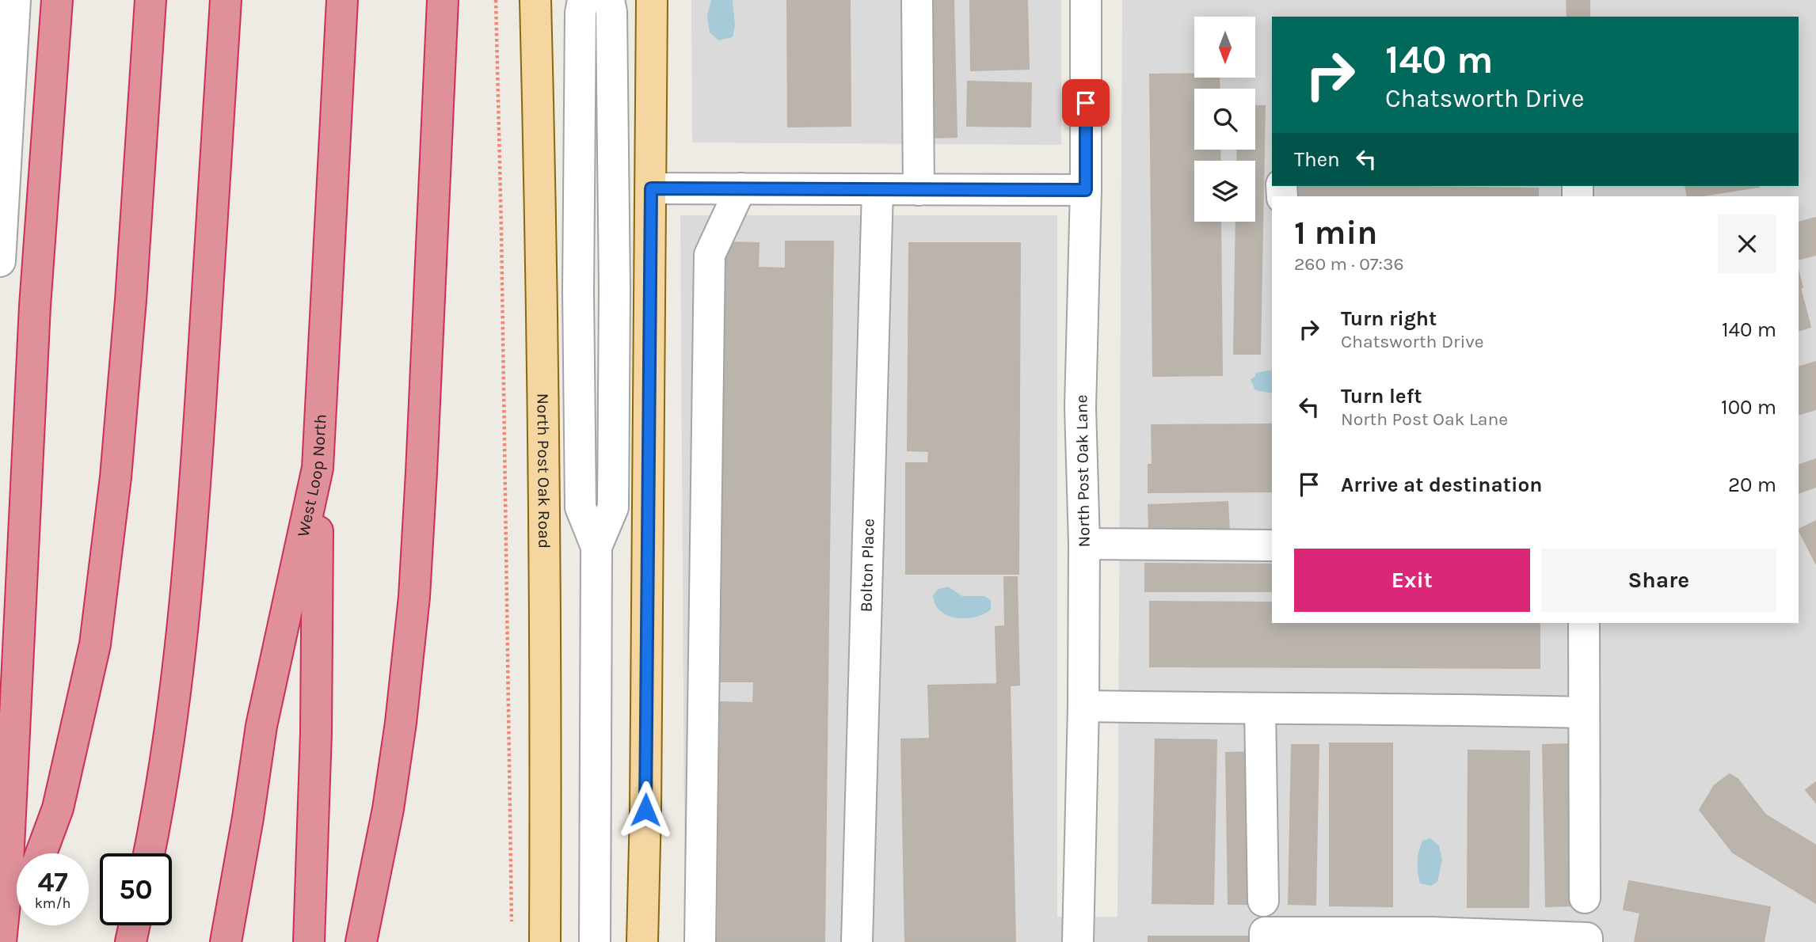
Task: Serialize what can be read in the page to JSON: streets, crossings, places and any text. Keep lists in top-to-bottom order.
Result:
{
  "streets": {
    "highway": ["West Loop North"],
    "main road": ["North Post Oak Road"],
    "street": ["North Post Oak Lane", "Bolton Place"]
  },
  "north": "bottom",
  "page": {
    "turn": ["140 m", "Chatsworth Drive"],
    "then": "Then",
    "heading": ["1 min", "260 m · 07:36"],
    "list": [
      {
        "name": "Turn right",
        "note": "Chatsworth Drive",
        "value": "140 m"
      },
      {
        "name": "Turn left",
        "note": "North Post Oak Lane",
        "value": "100 m"
      },
      {
        "name": "Arrive at destination",
        "value": "20 m"
      }
    ],
    "buttons": ["Exit", "Share"],
    "speed": "47 km/h",
    "limit": "50"
  }
}
